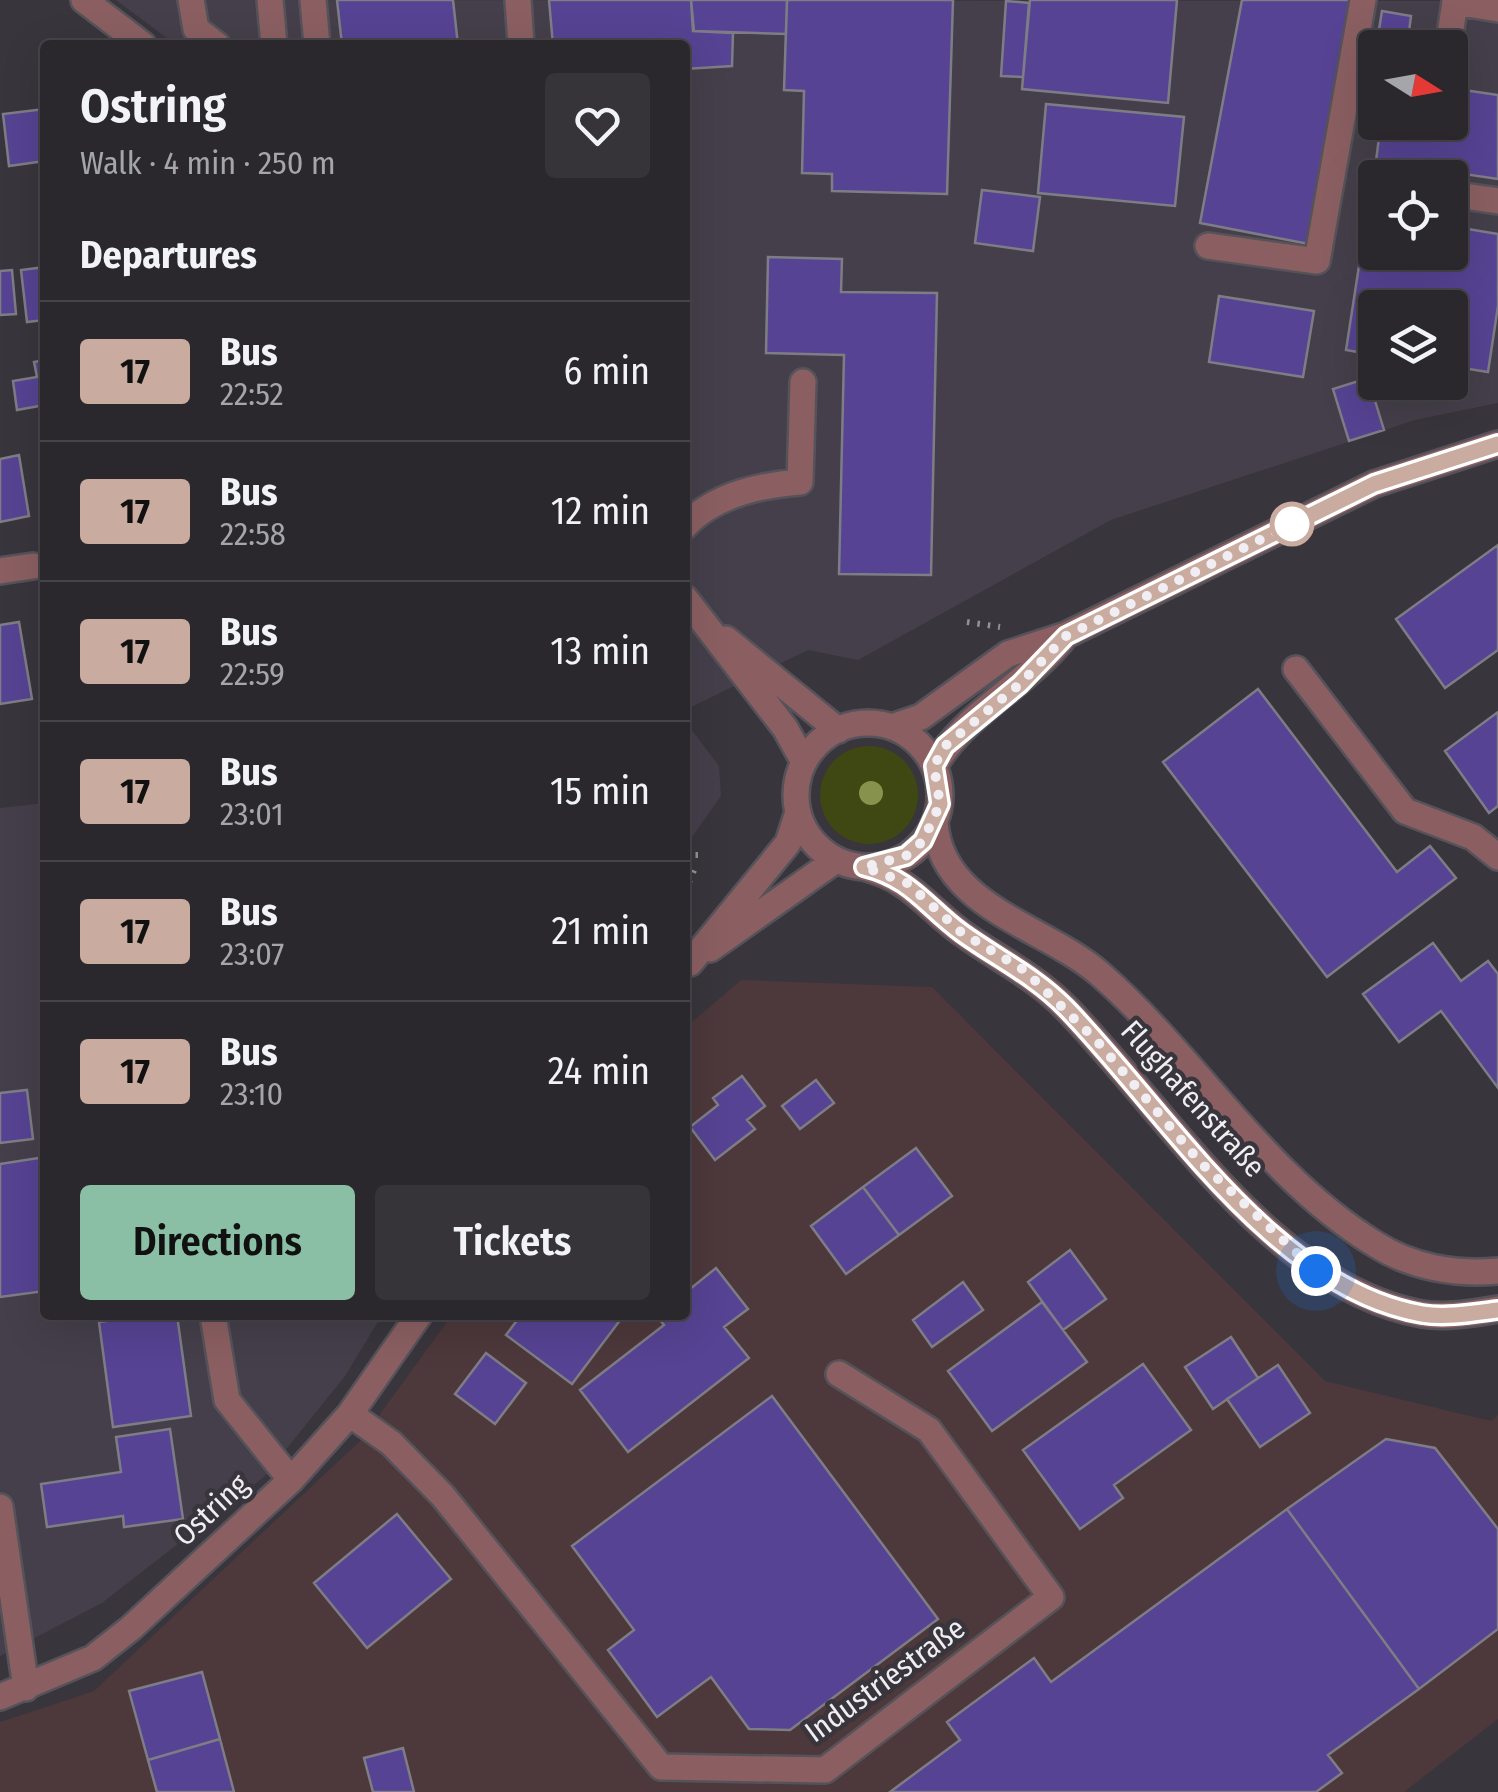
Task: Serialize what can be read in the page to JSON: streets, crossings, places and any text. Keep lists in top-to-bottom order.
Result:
{
  "streets": {
    "street": ["Flughafenstraße", "Ostring", "Industriestraße"]
  },
  "crossings": [
    ["Ostring", "Industriestraße"]
  ],
  "lines": ["bus line 17"],
  "north": "right",
  "page": {
    "heading": [
      ["Ostring", "Walk · 4 min · 250 m"],
      "Departures"
    ],
    "list": [
      {
        "mark": "17",
        "name": "Bus",
        "note": "22:52",
        "value": "6 min"
      },
      {
        "mark": "17",
        "name": "Bus",
        "note": "22:58",
        "value": "12 min"
      },
      {
        "mark": "17",
        "name": "Bus",
        "note": "22:59",
        "value": "13 min"
      },
      {
        "mark": "17",
        "name": "Bus",
        "note": "23:01",
        "value": "15 min"
      },
      {
        "mark": "17",
        "name": "Bus",
        "note": "23:07",
        "value": "21 min"
      },
      {
        "mark": "17",
        "name": "Bus",
        "note": "23:10",
        "value": "24 min"
      }
    ],
    "buttons": ["Directions", "Tickets"]
  }
}
